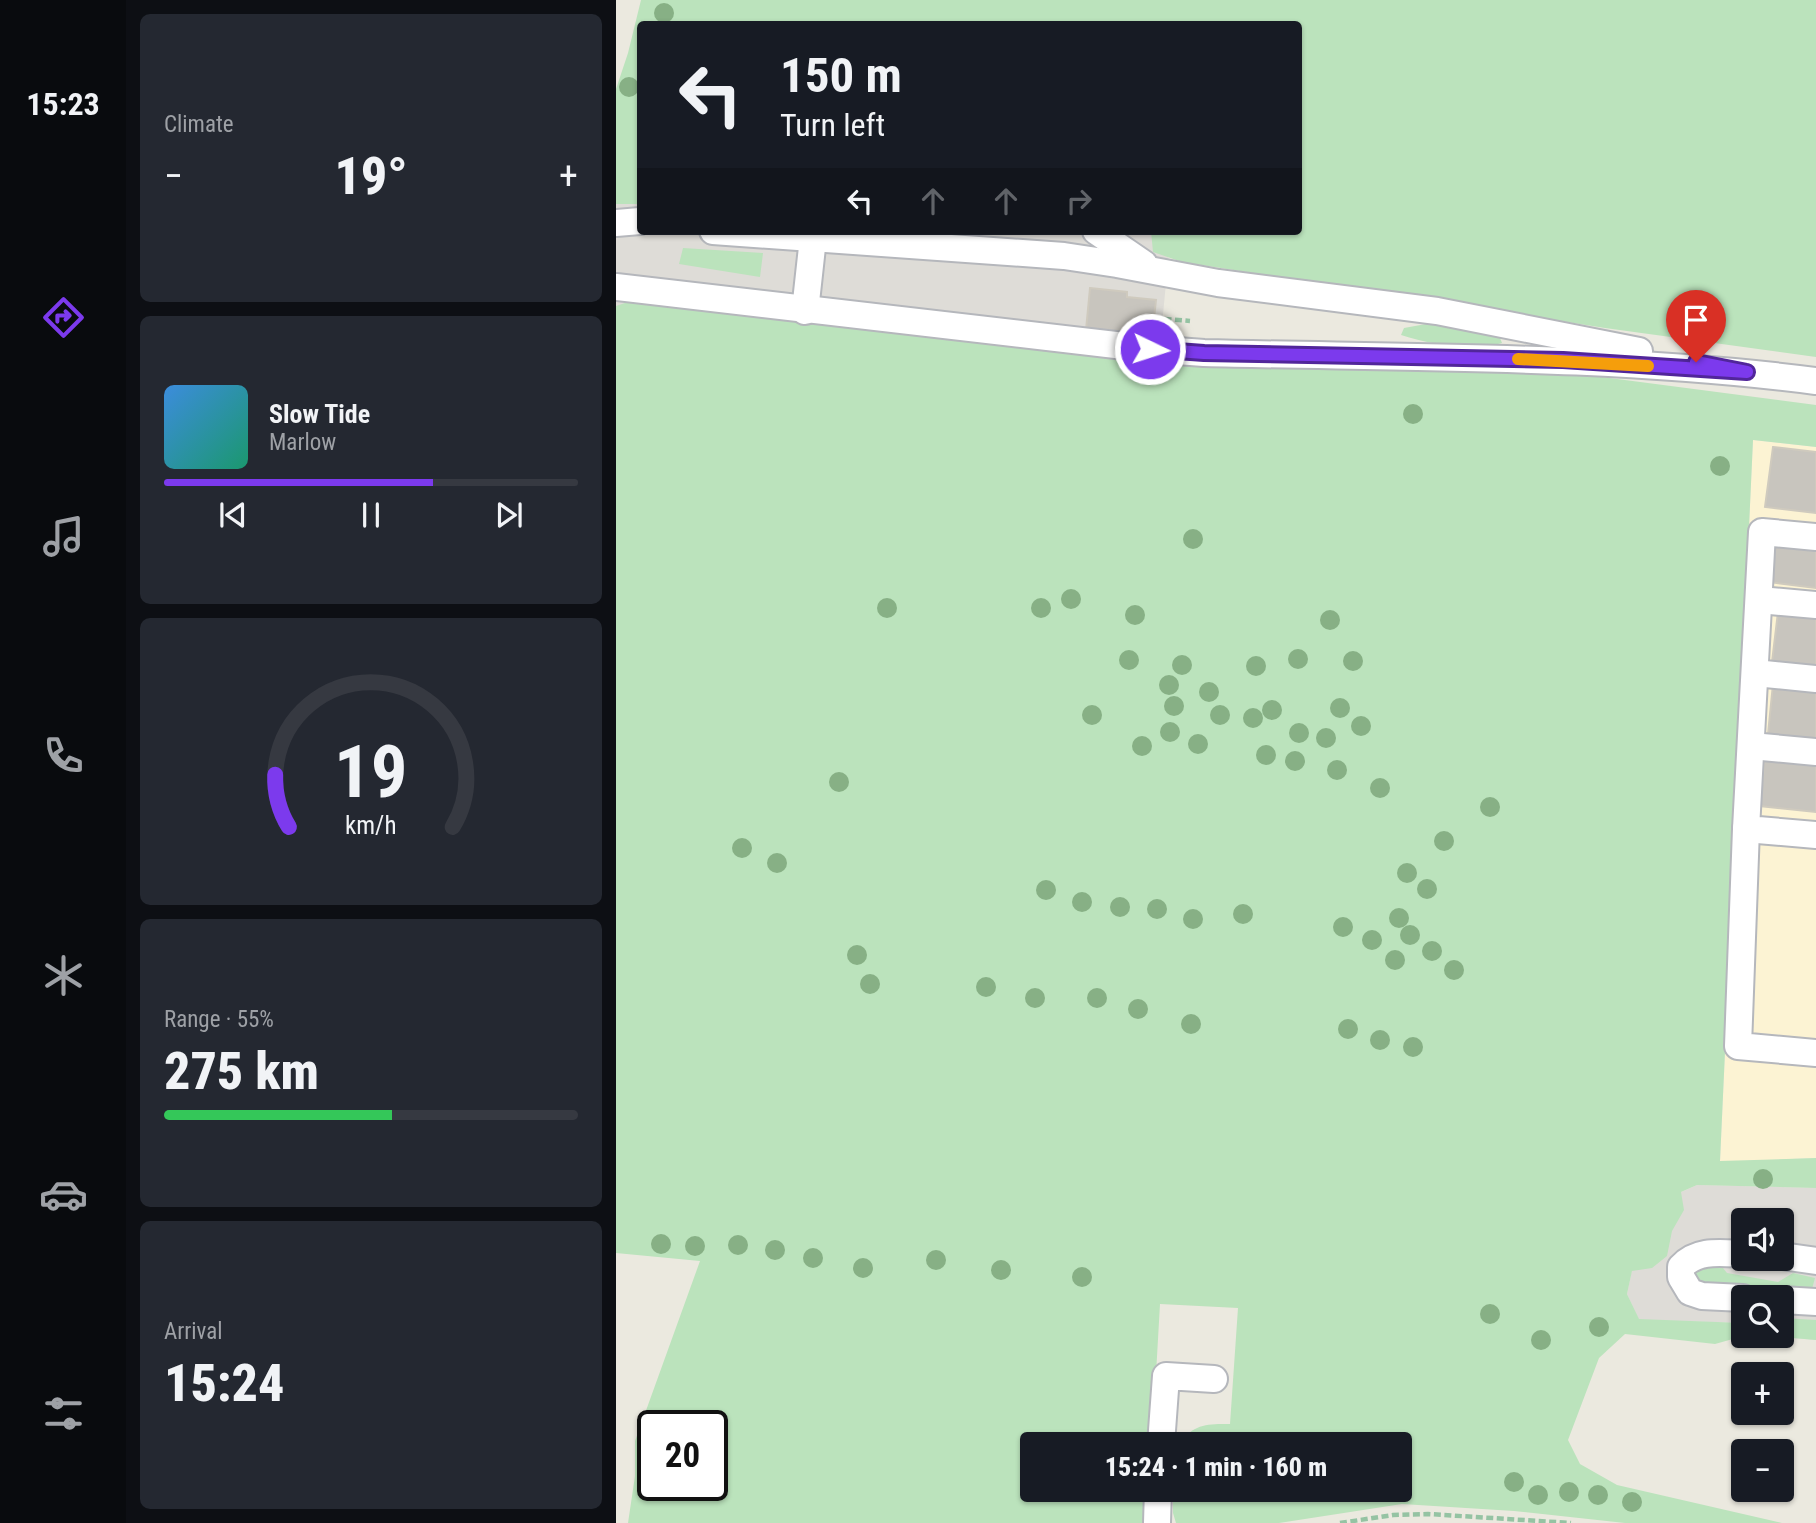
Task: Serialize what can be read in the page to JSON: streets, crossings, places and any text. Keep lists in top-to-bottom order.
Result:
{
  "page": {
    "tabs": "15:23",
    "tile": [
      "Climate",
      ["Range · 55%", "275 km"],
      ["Arrival", "15:24"]
    ],
    "turn": ["150 m", "Turn left"],
    "heat": ["−", "19°", "+"],
    "song": ["Slow Tide", "Marlow"],
    "map_buttons": ["+", "−"],
    "limit": "20",
    "trip": "15:24 · 1 min · 160 m",
    "gauge": ["19", "km/h"]
  }
}
